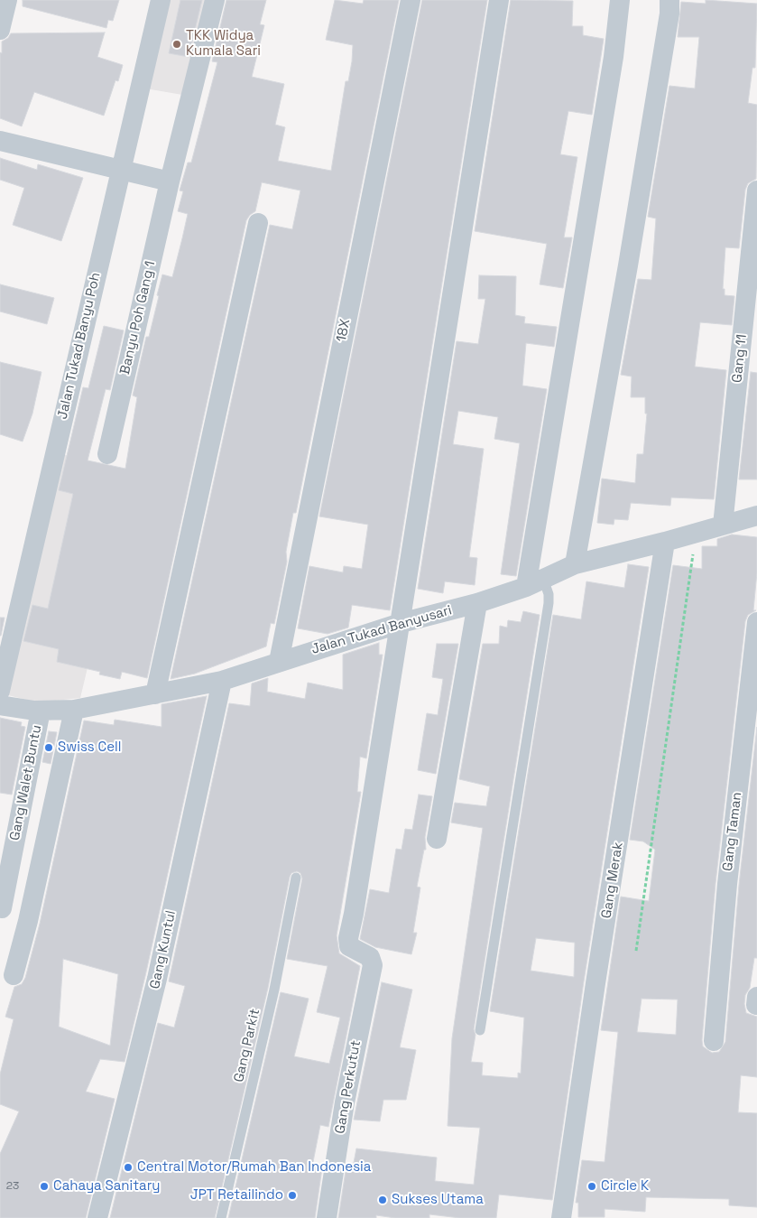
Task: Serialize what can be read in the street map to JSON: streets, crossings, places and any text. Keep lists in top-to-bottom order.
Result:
{
  "streets": {
    "street": [
      "Banyu Poh Gang 1",
      "18X",
      "Jalan Tukad Banyu Poh",
      "Gang 11",
      "Jalan Tukad Banyusari",
      "Gang Walet Buntu",
      "Gang Taman",
      "Gang Merak",
      "Gang Kuntul",
      "Gang Perkutut"
    ],
    "lane": ["Gang Parkit"]
  },
  "crossings": [
    ["18X", "Jalan Tukad Banyusari"],
    ["Gang 11", "Jalan Tukad Banyusari"],
    ["Jalan Tukad Banyusari", "Gang Walet Buntu"],
    ["Jalan Tukad Banyusari", "Gang Merak"],
    ["Jalan Tukad Banyusari", "Gang Kuntul"],
    ["Jalan Tukad Banyusari", "Gang Perkutut"]
  ],
  "places": [
    "TKK Widya Kumala Sari",
    "Swiss Cell",
    "Central Motor/Rumah Ban Indonesia",
    "Cahaya Sanitary",
    "Circle K",
    "JPT Retailindo",
    "Sukses Utama"
  ],
  "house_numbers": ["23"]
}
